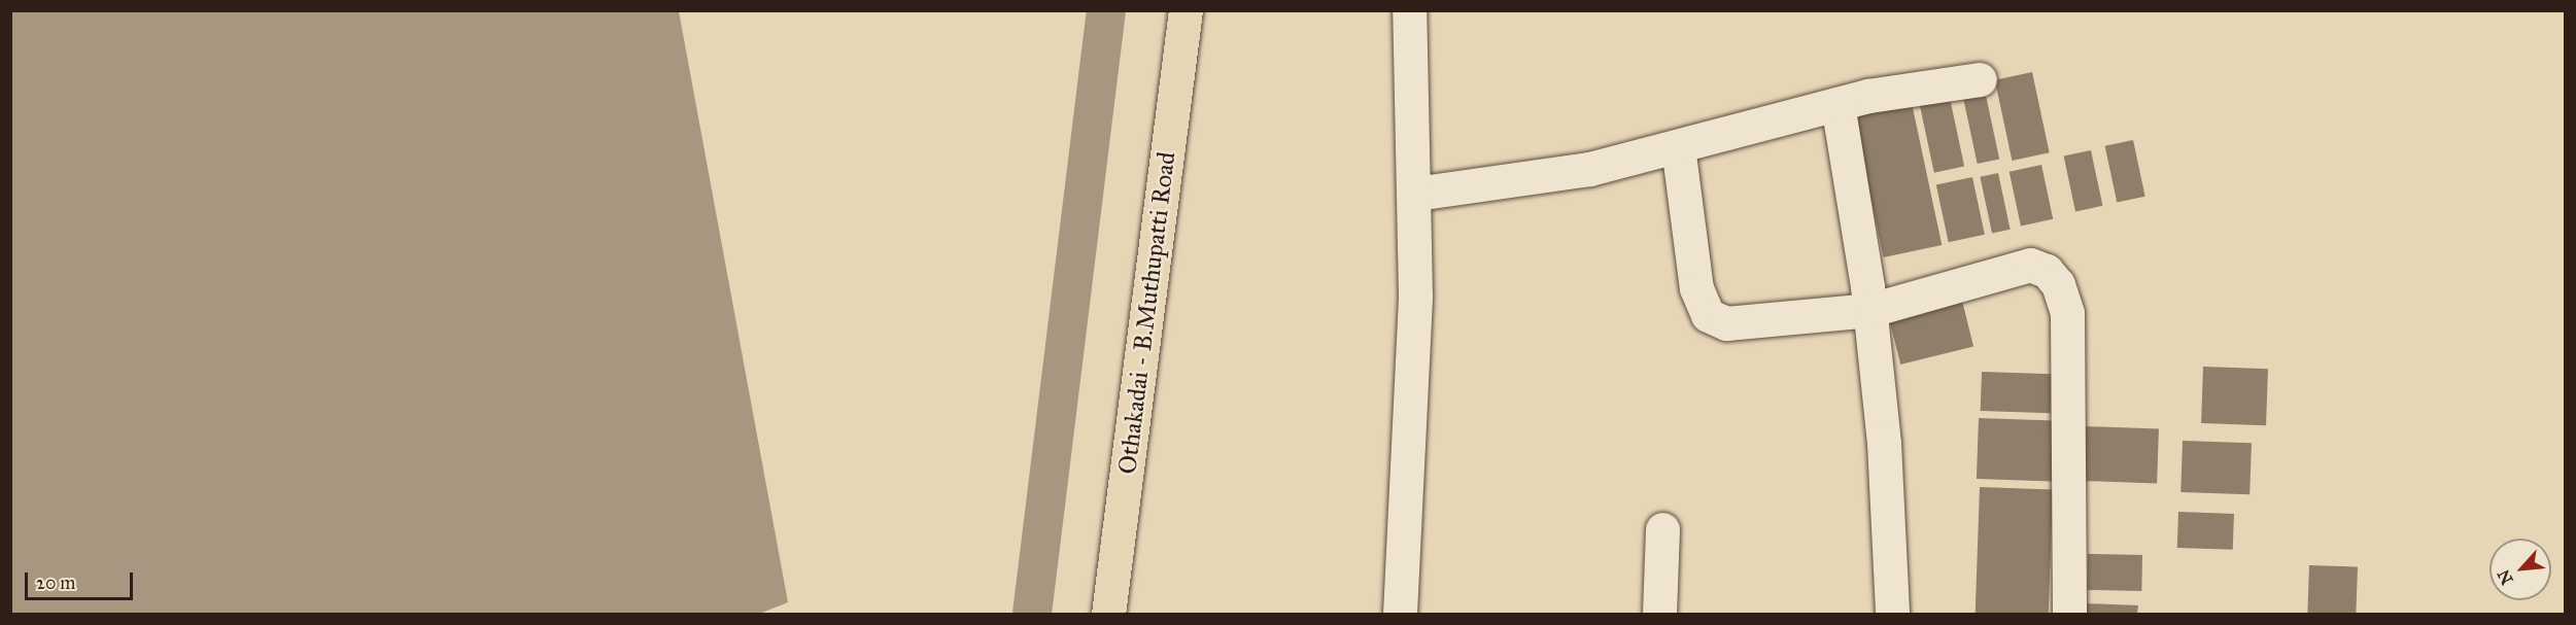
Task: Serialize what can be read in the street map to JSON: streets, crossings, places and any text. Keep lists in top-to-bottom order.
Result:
{
  "streets": {
    "main road": ["Othakadai - B.Muthupatti Road"]
  },
  "scale_bar": "20 m",
  "north": "bottom left"
}
